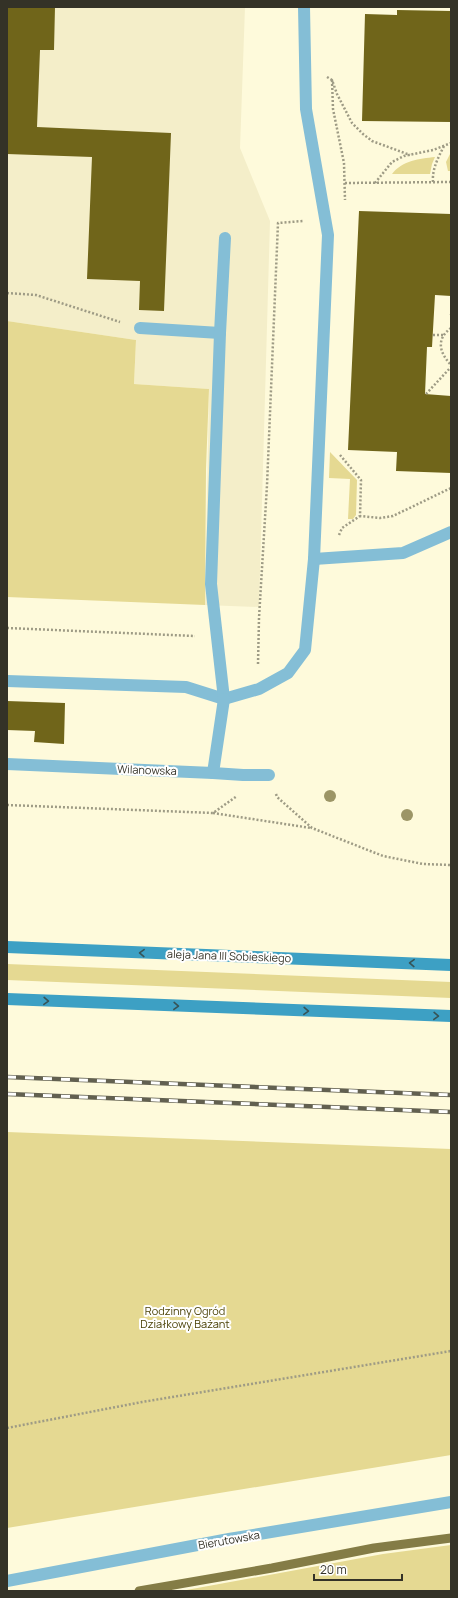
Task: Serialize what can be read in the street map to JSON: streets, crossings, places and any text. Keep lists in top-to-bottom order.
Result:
{
  "streets": {
    "main road": ["aleja Jana III Sobieskiego"],
    "street": ["Wilanowska", "Bierutowska"]
  },
  "parks": ["Rodzinny Ogród Działkowy Bażant"],
  "scale_bar": "20 m"
}
